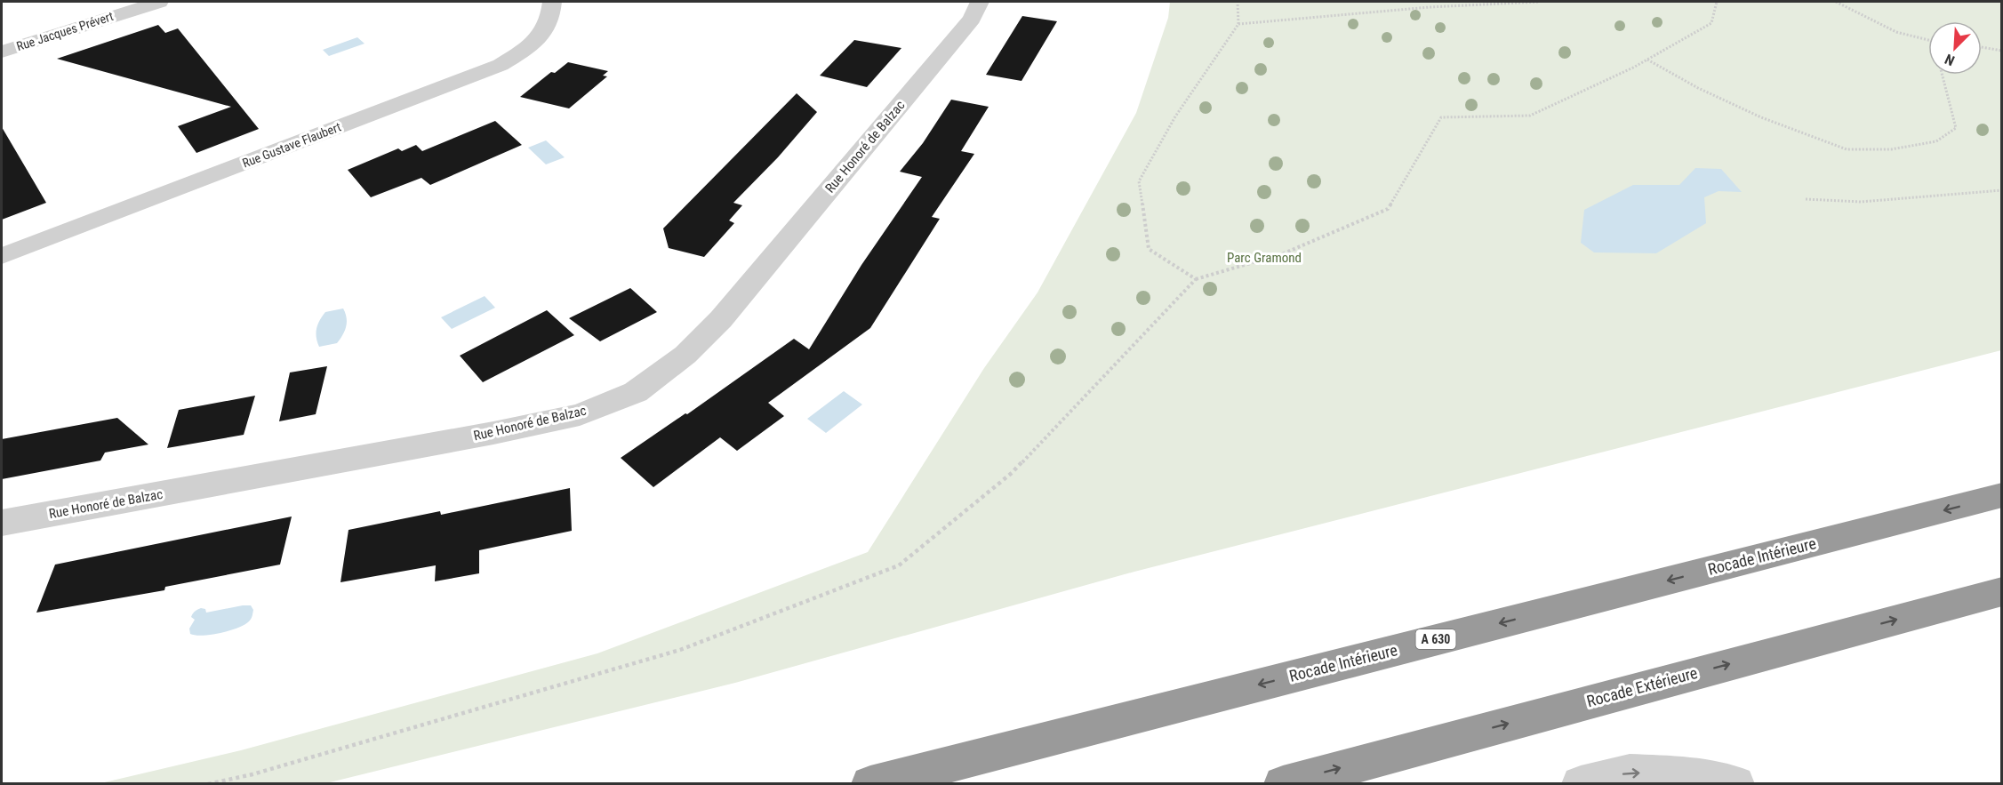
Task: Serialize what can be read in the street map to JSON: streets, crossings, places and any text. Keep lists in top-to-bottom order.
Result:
{
  "streets": {
    "highway": ["Rocade Intérieure", "A 630", "Rocade Extérieure"],
    "street": ["Rue Jacques Prévert", "Rue Gustave Flaubert", "Rue Honoré de Balzac"]
  },
  "one_way": ["Rocade Intérieure", "Rocade Extérieure"],
  "parks": ["Parc Gramond"],
  "north": "bottom left"
}
